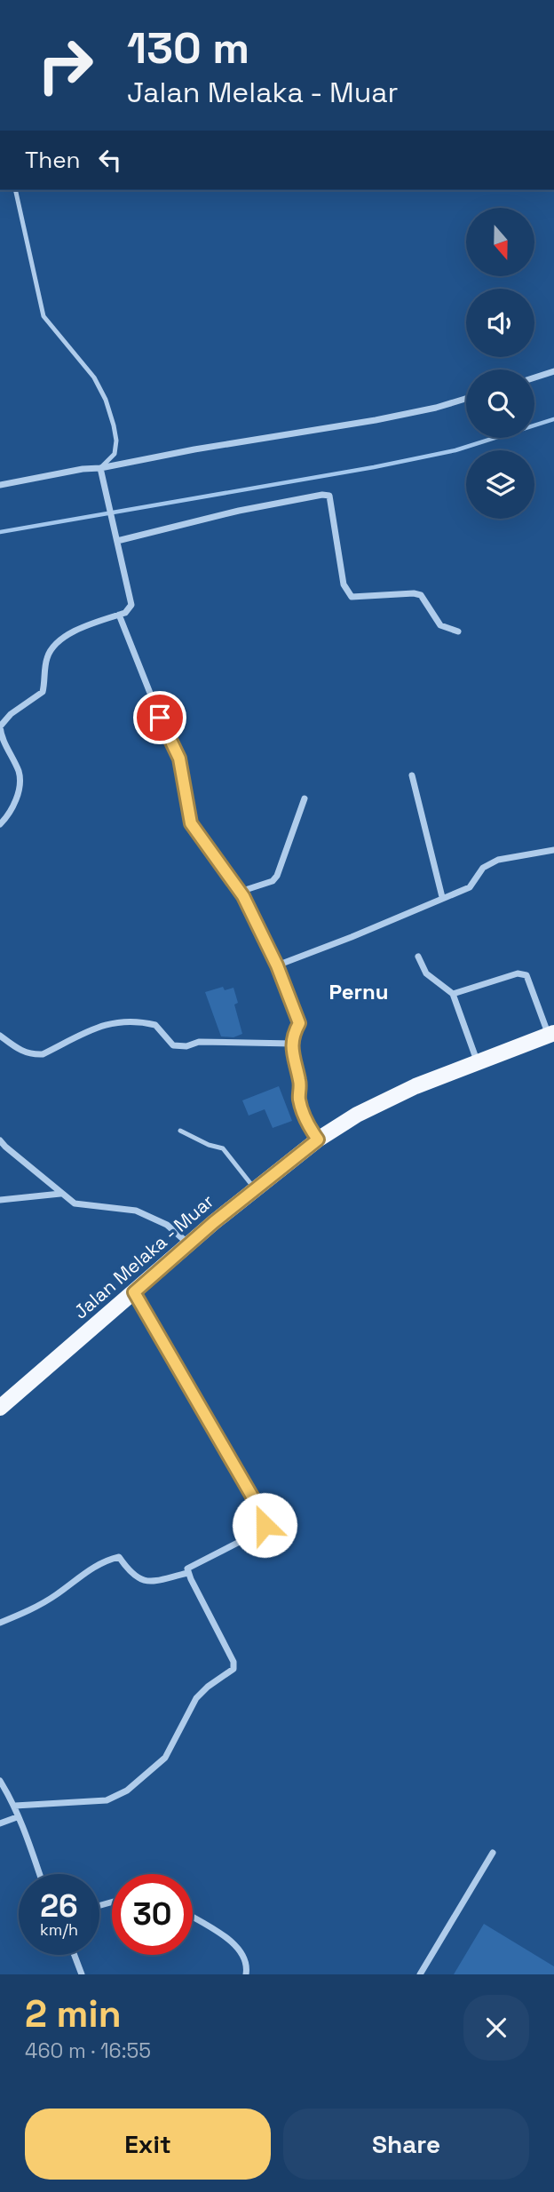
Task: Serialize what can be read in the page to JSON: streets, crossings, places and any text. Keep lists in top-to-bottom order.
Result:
{
  "streets": {
    "main road": ["Jalan Melaka - Muar"]
  },
  "districts": ["Pernu"],
  "north": "bottom",
  "page": {
    "turn": ["130 m", "Jalan Melaka - Muar"],
    "then": "Then",
    "speed": "26 km/h",
    "limit": "30",
    "heading": ["2 min", "460 m · 16:55"],
    "buttons": ["Exit", "Share"]
  }
}
